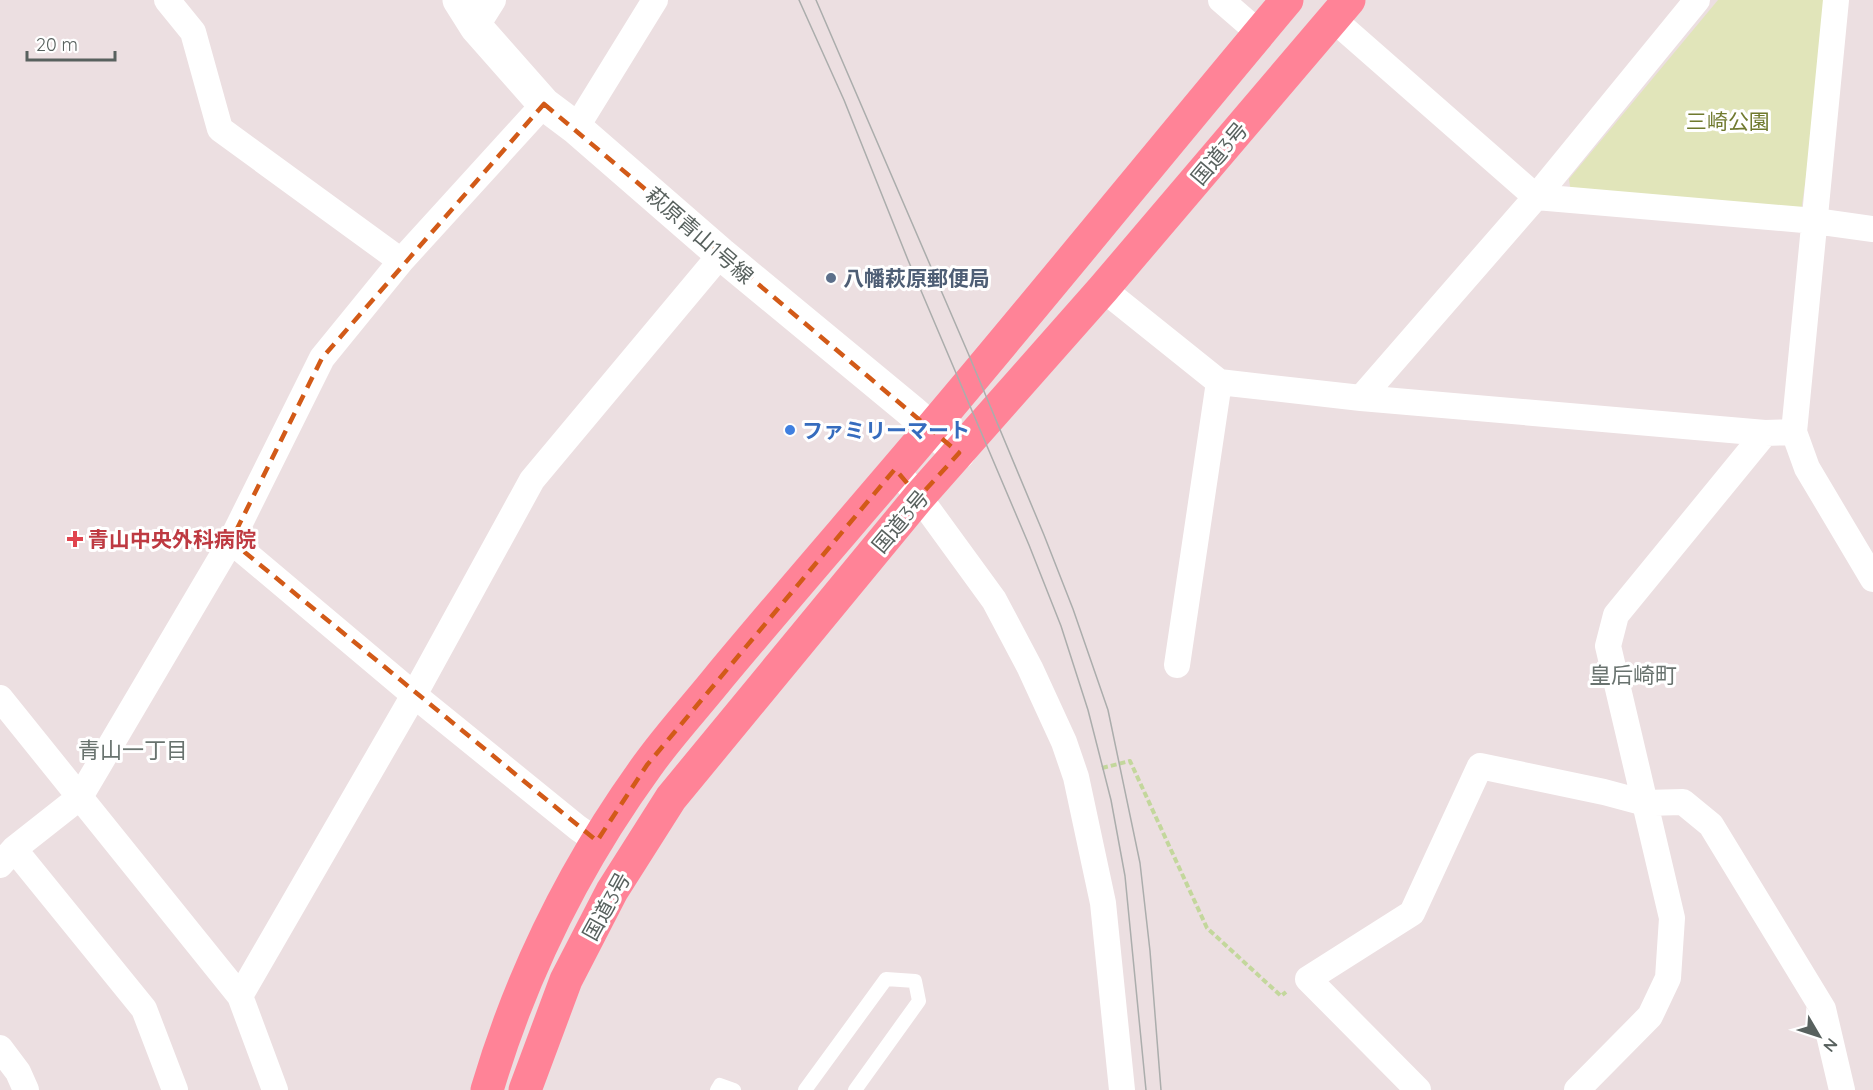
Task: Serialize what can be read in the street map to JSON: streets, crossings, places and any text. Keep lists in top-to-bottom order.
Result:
{
  "streets": {
    "highway": ["国道3号"],
    "street": ["萩原青山1号線"]
  },
  "crossings": [
    ["国道3号", "萩原青山1号線"]
  ],
  "districts": ["皇后崎町", "青山一丁目"],
  "parks": ["三崎公園"],
  "places": {
    "other": ["八幡萩原郵便局", "ファミリーマート"],
    "health": ["青山中央外科病院"]
  },
  "scale_bar": "20 m",
  "north": "bottom right"
}
